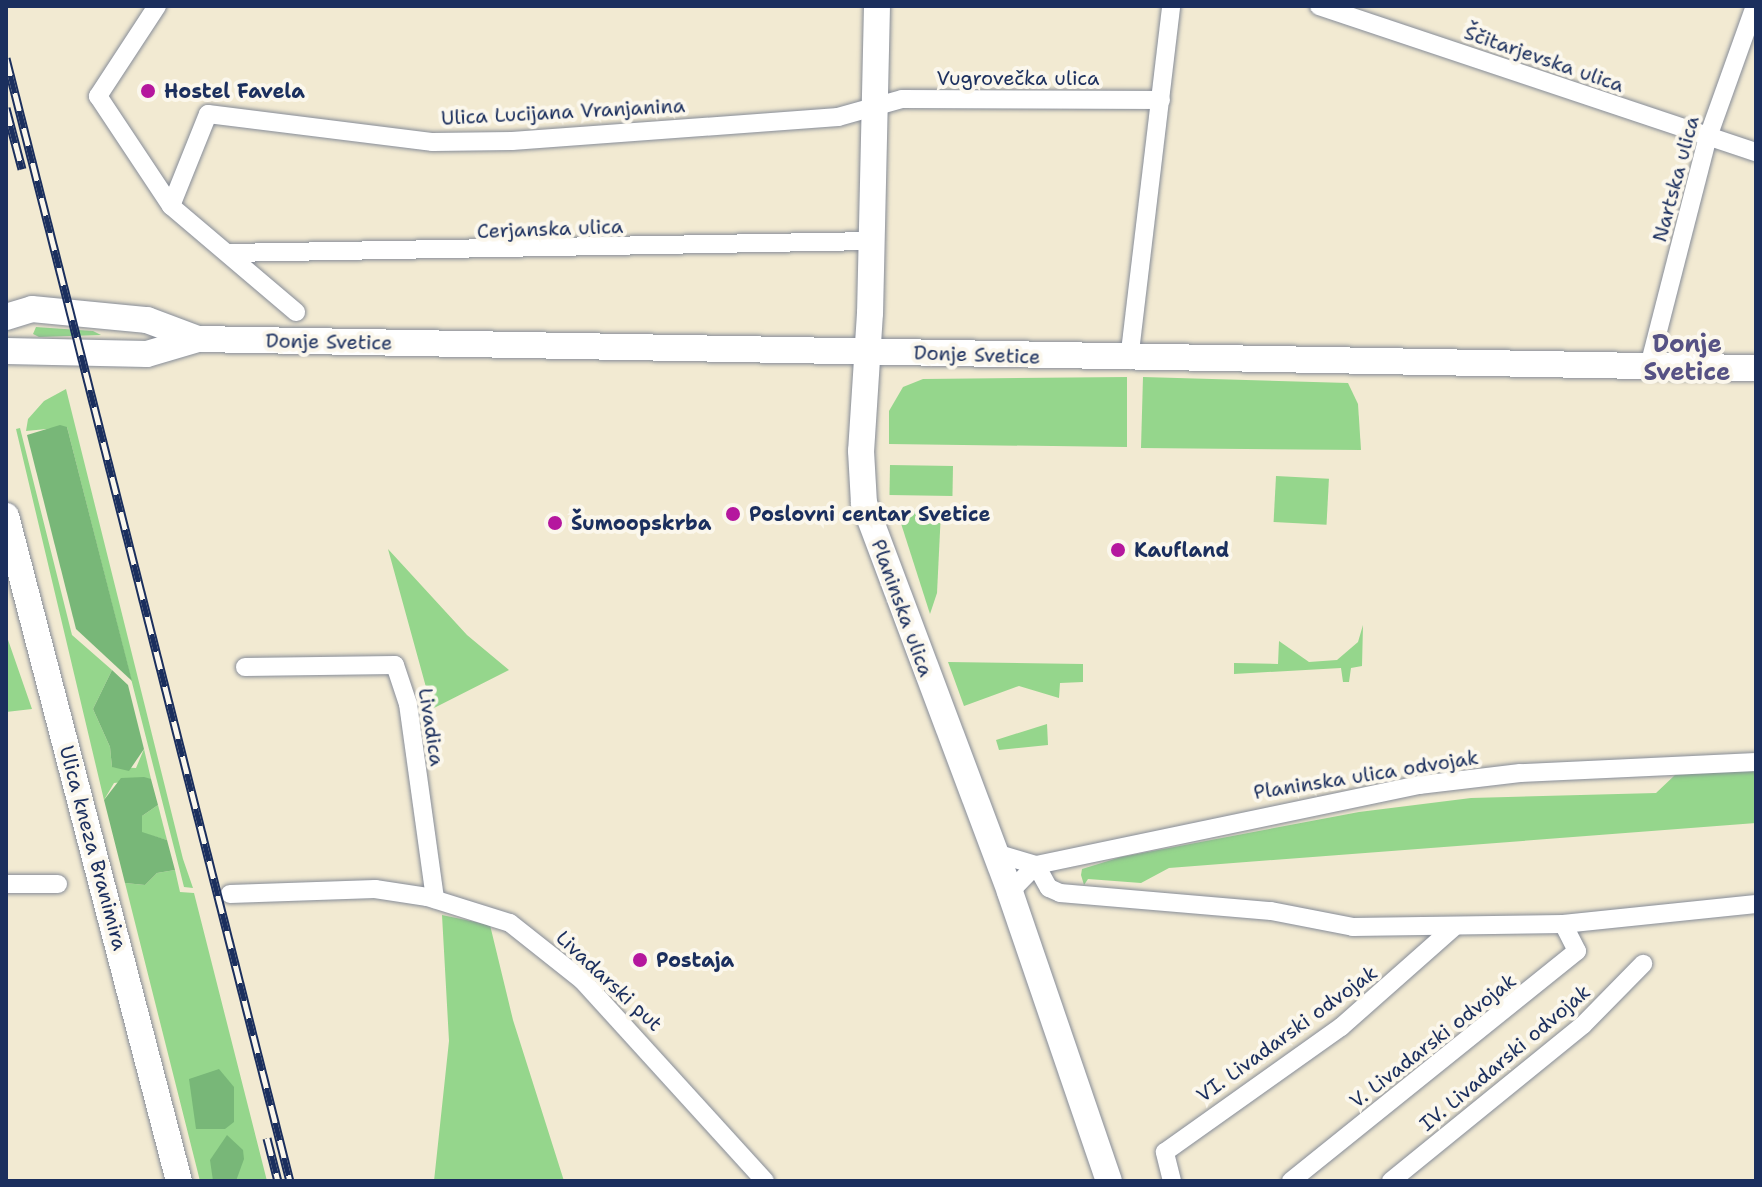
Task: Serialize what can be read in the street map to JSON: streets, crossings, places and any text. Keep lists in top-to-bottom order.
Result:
{
  "streets": {
    "street": [
      "Ščitarjevska ulica",
      "Vugrovečka ulica",
      "Ulica Lucijana Vranjanina",
      "Nartska ulica",
      "Cerjanska ulica",
      "Donje Svetice",
      "Planinska ulica",
      "Livadica",
      "Planinska ulica odvojak",
      "Ulica kneza Branimira",
      "Livadarski put",
      "VI. Livadarski odvojak",
      "V. Livadarski odvojak",
      "IV. Livadarski odvojak"
    ]
  },
  "crossings": [
    ["Ščitarjevska ulica", "Nartska ulica"],
    ["Vugrovečka ulica", "Ulica Lucijana Vranjanina"],
    ["Vugrovečka ulica", "Planinska ulica"],
    ["Ulica Lucijana Vranjanina", "Planinska ulica"],
    ["Nartska ulica", "Donje Svetice"],
    ["Cerjanska ulica", "Planinska ulica"],
    ["Donje Svetice", "Planinska ulica"],
    ["Planinska ulica", "Planinska ulica odvojak"],
    ["Livadica", "Livadarski put"]
  ],
  "districts": ["Donje Svetice"],
  "places": [
    "Hostel Favela",
    "Poslovni centar Svetice",
    "Šumoopskrba",
    "Kaufland",
    "Postaja"
  ]
}
